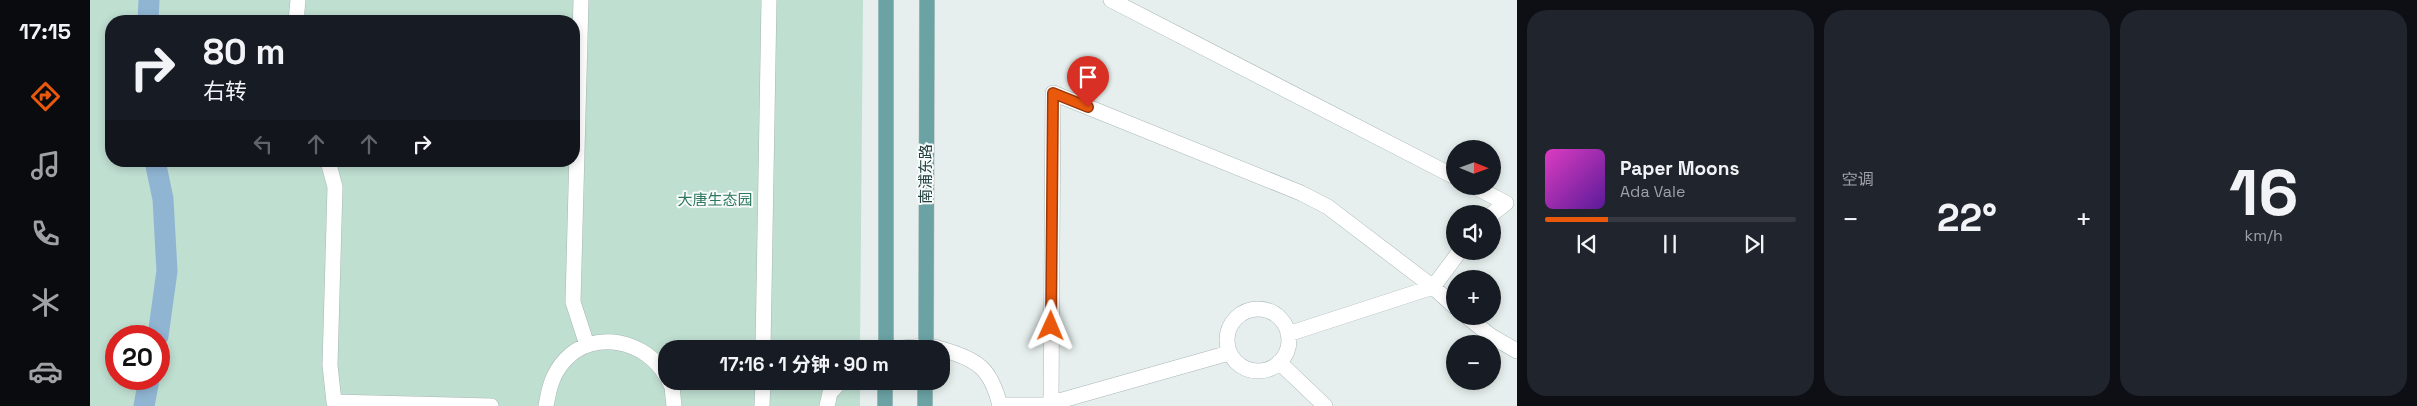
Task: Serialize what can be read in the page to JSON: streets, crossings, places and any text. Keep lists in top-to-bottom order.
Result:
{
  "streets": {
    "main road": ["南浦东路"]
  },
  "parks": ["大唐生态园"],
  "north": "right",
  "page": {
    "tabs": "17:15",
    "tile": [
      "空调",
      ["16", "km/h"]
    ],
    "turn": ["80 m", "右转"],
    "map_buttons": ["+", "−"],
    "song": ["Paper Moons", "Ada Vale"],
    "heat": ["−", "22°", "+"],
    "limit": "20",
    "trip": "17:16 · 1 分钟 · 90 m"
  }
}
